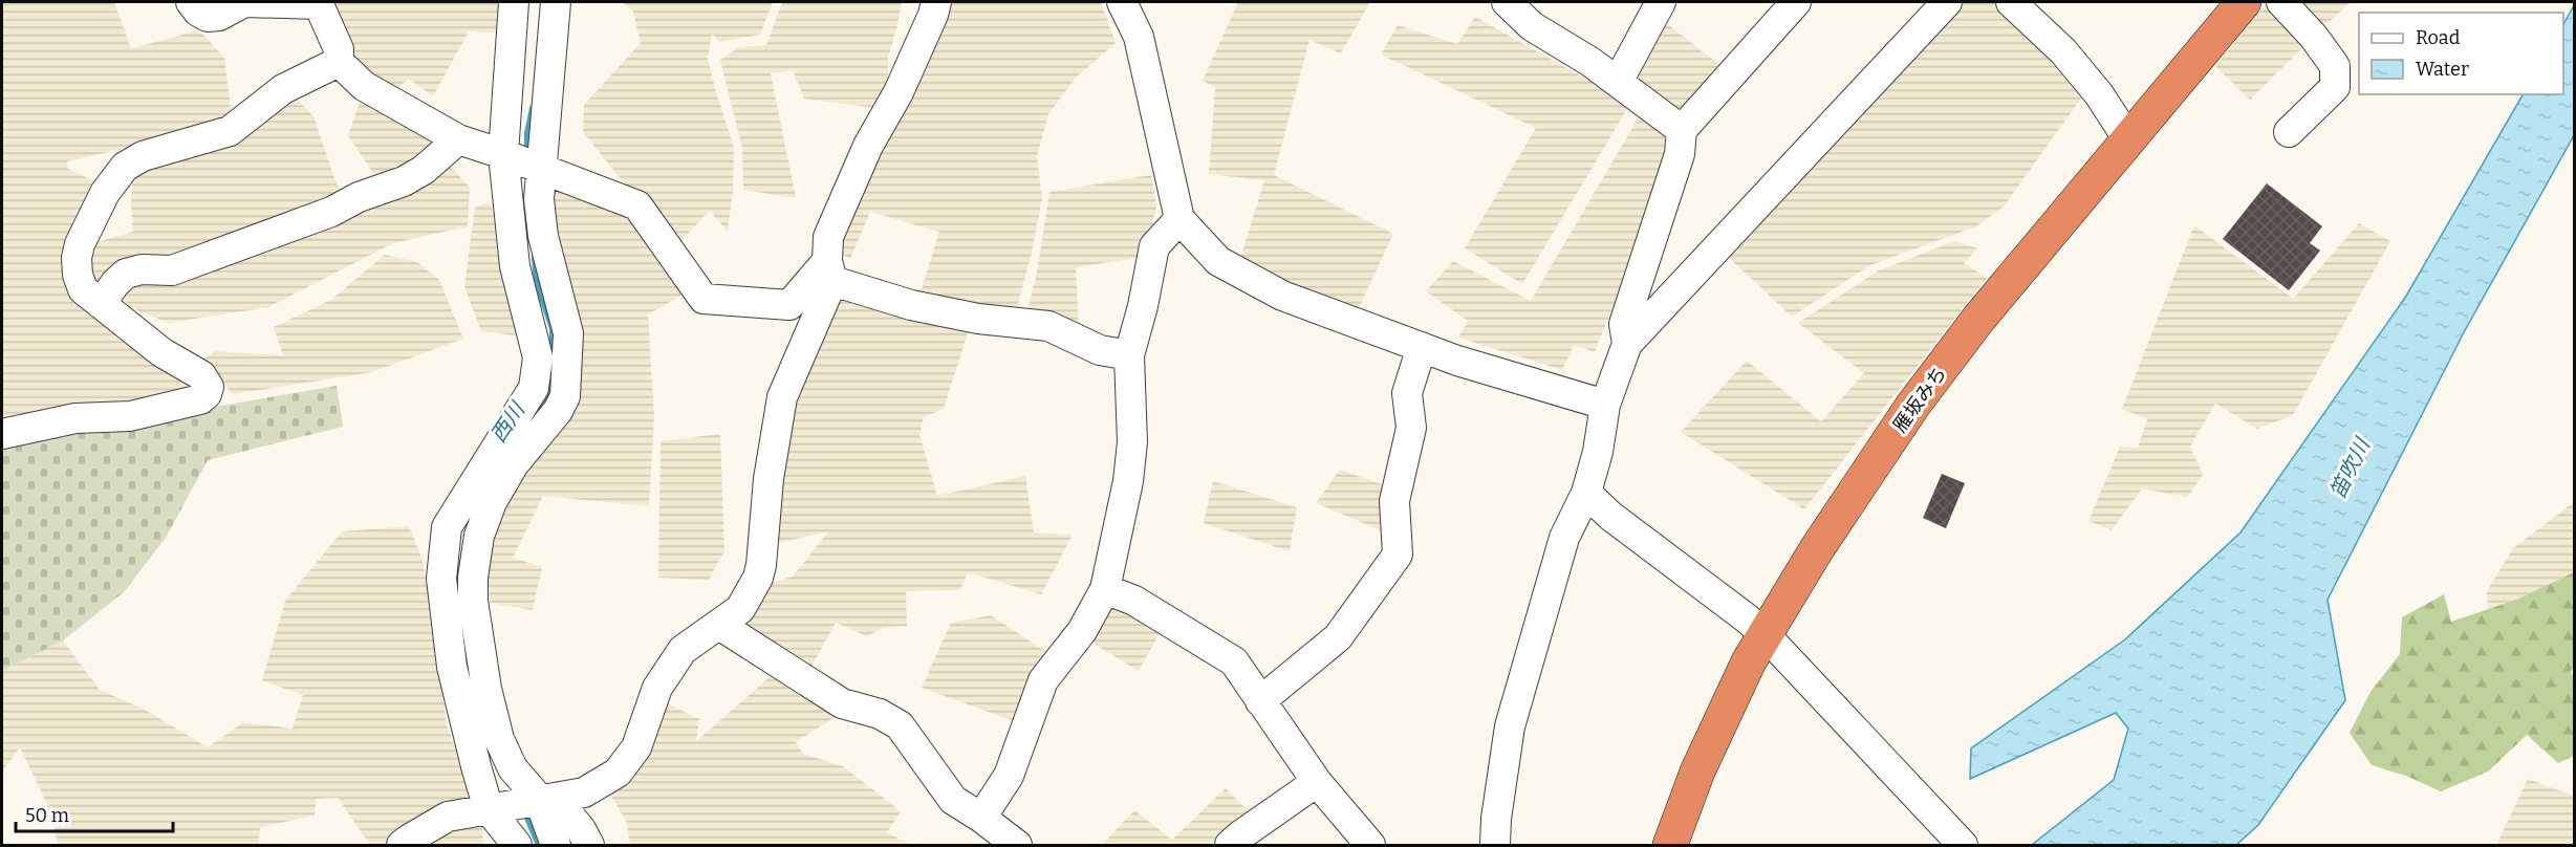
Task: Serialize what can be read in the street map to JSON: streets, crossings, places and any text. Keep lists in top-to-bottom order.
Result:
{
  "streets": {
    "highway": ["雁坂みち"]
  },
  "water": ["西川", "笛吹川"],
  "legend": ["Road", "Water"],
  "scale_bar": "50 m"
}
